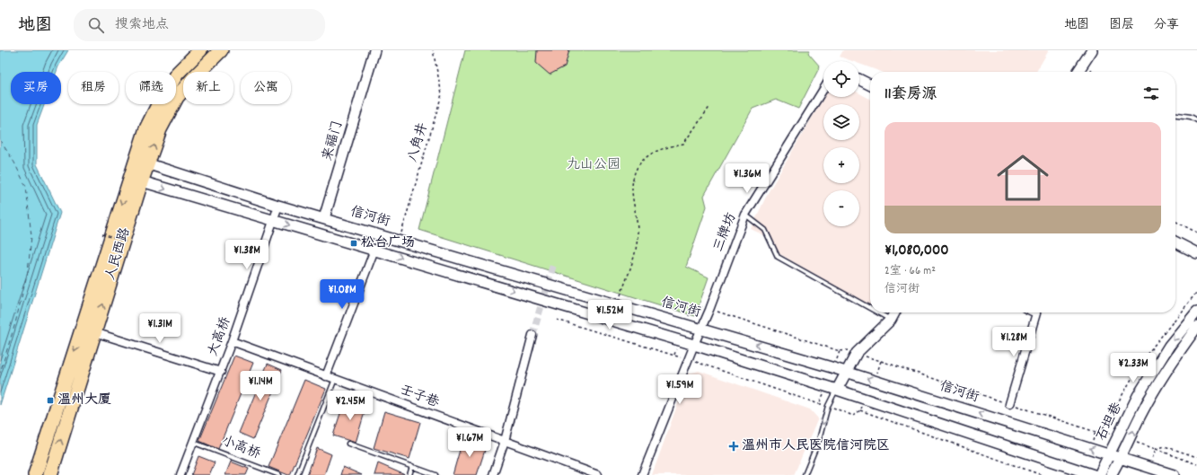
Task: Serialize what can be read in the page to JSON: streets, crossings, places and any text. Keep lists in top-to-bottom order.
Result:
{
  "streets": {
    "highway": ["人民西路"],
    "main road": ["来福门", "信河街", "石坦巷"],
    "street": ["三牌坊", "大高桥", "壬子巷"],
    "lane": ["小高桥"],
    "path": ["八角井"]
  },
  "crossings": [
    ["来福门", "信河街"],
    ["八角井", "信河街"],
    ["信河街", "三牌坊"],
    ["信河街", "人民西路"],
    ["信河街", "大高桥"],
    ["信河街", "石坦巷"],
    ["大高桥", "壬子巷"],
    ["大高桥", "小高桥"]
  ],
  "parks": ["九山公园"],
  "places": {
    "transit": ["松台广场", "温州大厦"],
    "health": ["温州市人民医院信河院区"]
  },
  "page": {
    "header": "地图",
    "search": "搜索地点",
    "nav": ["地图", "图层", "分享"],
    "map_buttons": ["+", "−"],
    "chip": [
      "买房",
      "租房",
      "筛选",
      "新上",
      "公寓"
    ],
    "heading": "11套房源",
    "list": [
      {
        "name": "¥1,080,000",
        "note": "2室 · 66 m² · 信河街"
      }
    ],
    "price": [
      "¥1.36M",
      "¥1.38M",
      "¥1.08M",
      "¥1.52M",
      "¥1.31M",
      "¥1.28M",
      "¥2.33M",
      "¥1.14M",
      "¥1.59M",
      "¥2.45M",
      "¥1.67M"
    ]
  }
}
